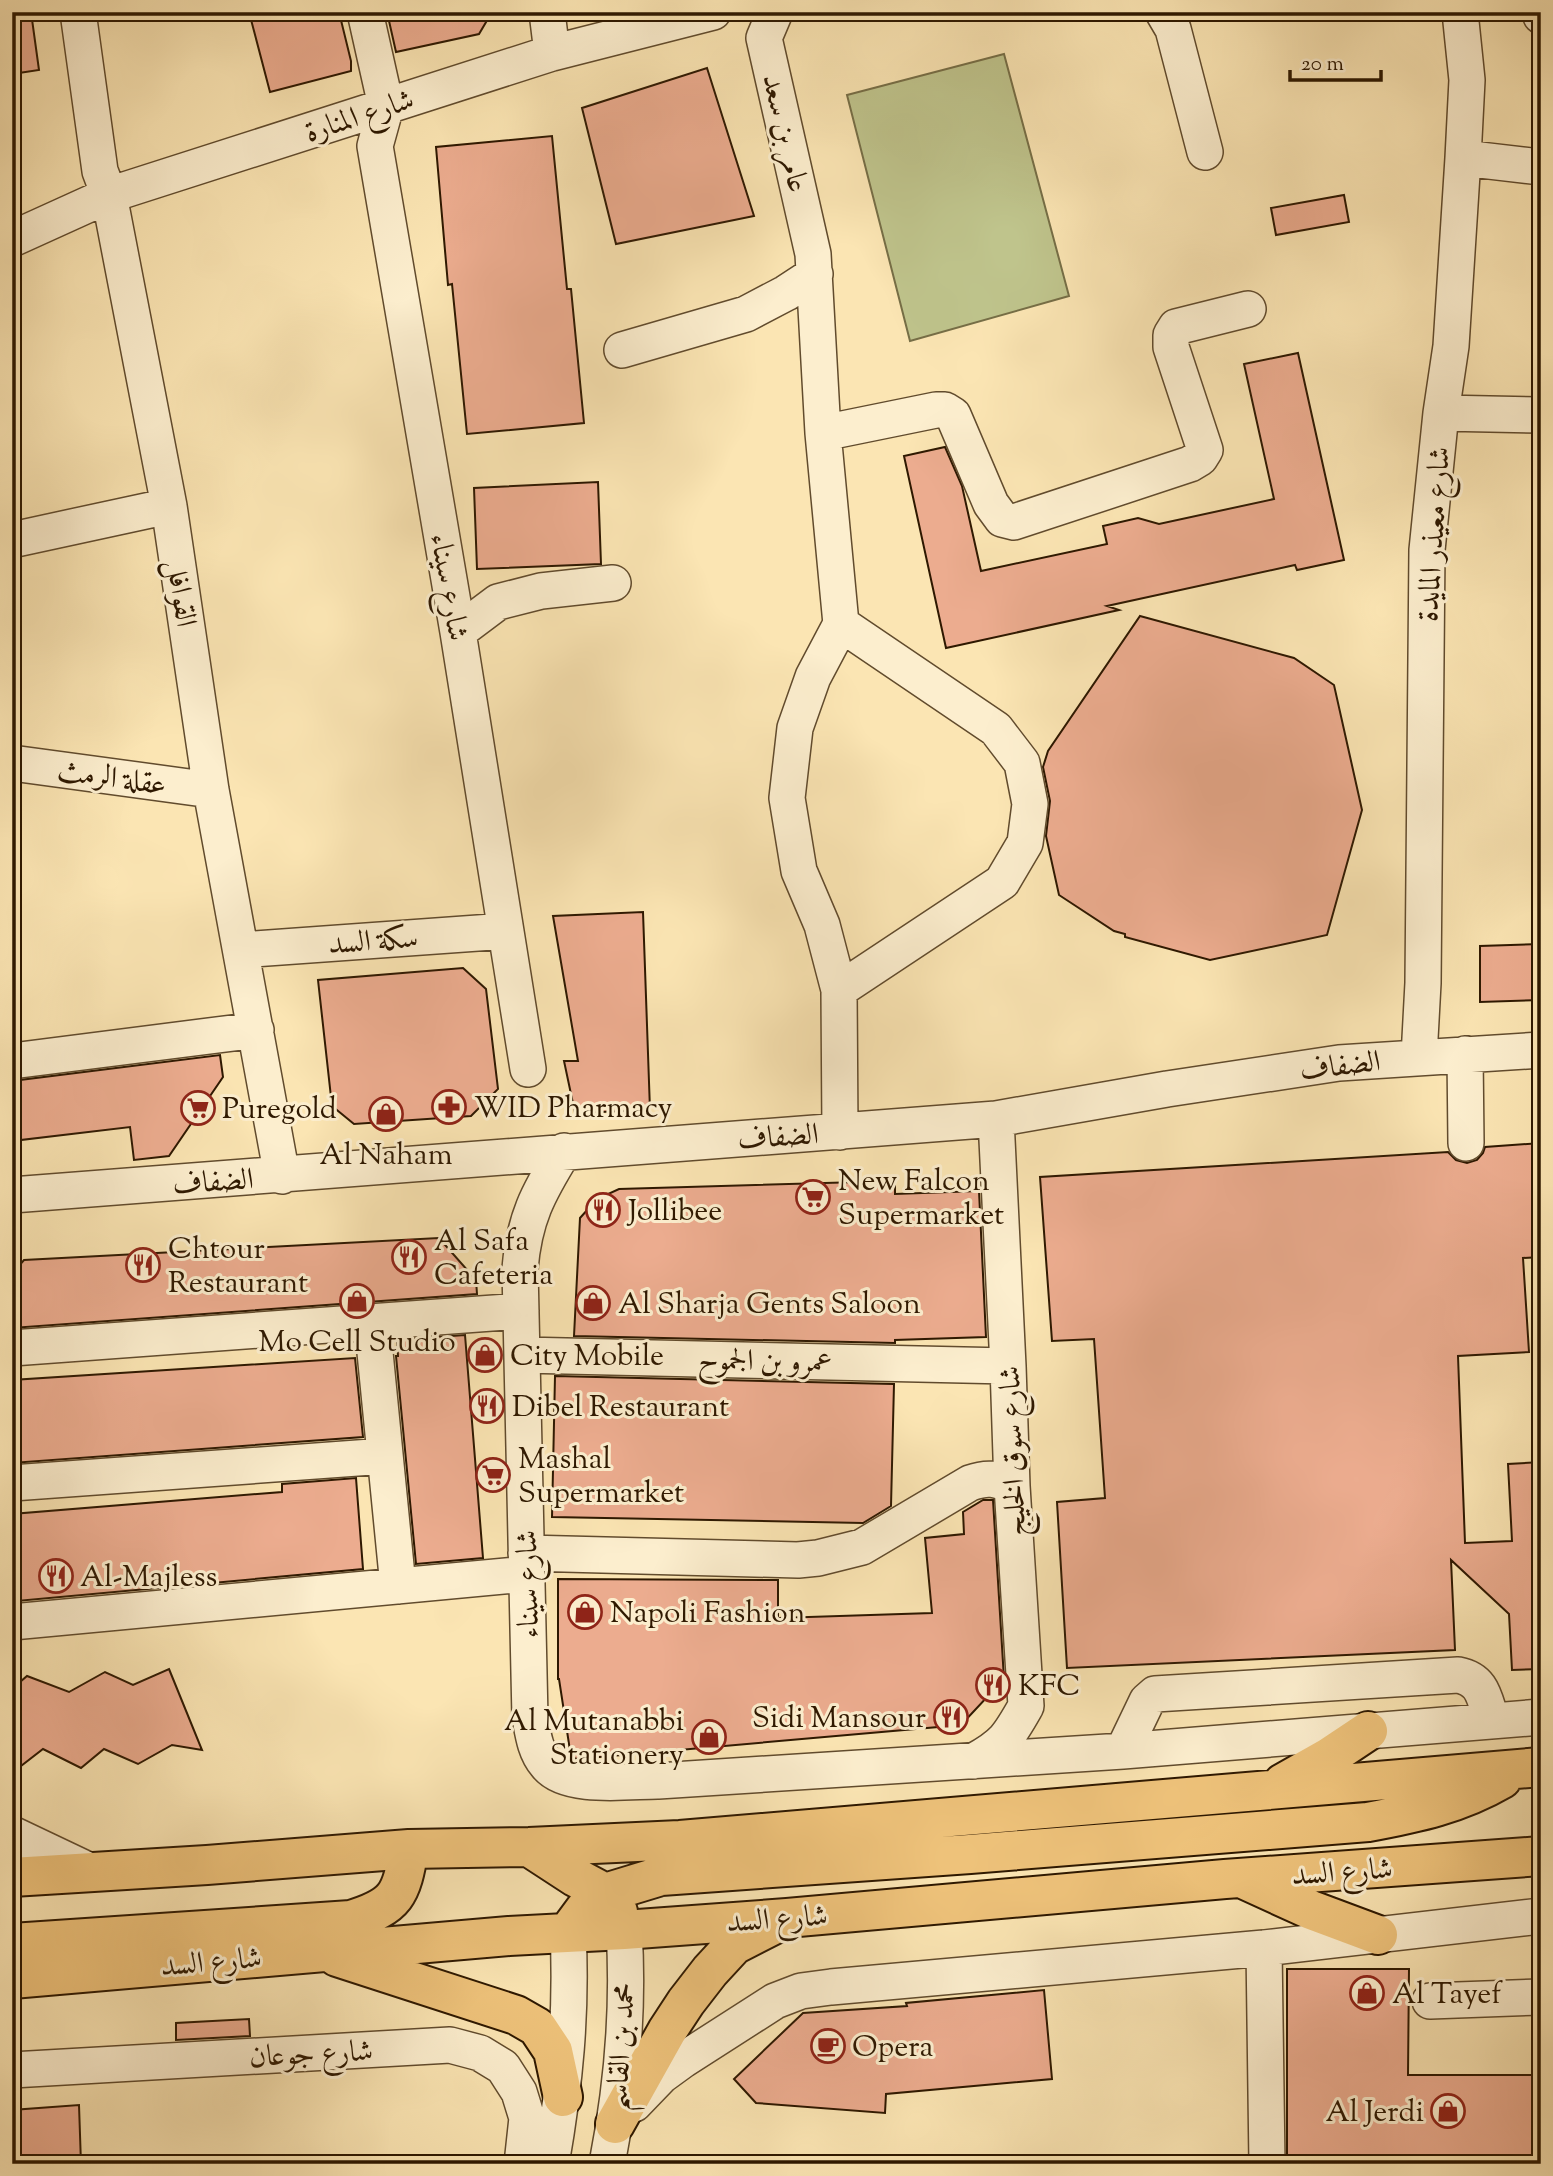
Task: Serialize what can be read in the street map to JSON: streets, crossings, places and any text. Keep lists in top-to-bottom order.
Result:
{
  "streets": {
    "main road": ["شارع السد"],
    "street": [
      "شارع المنارة",
      "عامر بن سعد",
      "شارع معيذر المايدة",
      "شارع سيناء",
      "القوافل",
      "عقلة الرمث",
      "سكة السد",
      "الضفاف",
      "عمرو بن الجموح",
      "شارع سوق الخليج",
      "محمد بن القاسم",
      "شارع جوعان"
    ]
  },
  "crossings": [
    ["شارع المنارة", "شارع سيناء"],
    ["شارع المنارة", "القوافل"],
    ["شارع معيذر المايدة", "الضفاف"],
    ["شارع سيناء", "سكة السد"],
    ["شارع سيناء", "الضفاف"],
    ["شارع سيناء", "عمرو بن الجموح"],
    ["شارع سيناء", "شارع سوق الخليج"],
    ["القوافل", "عقلة الرمث"],
    ["القوافل", "سكة السد"],
    ["القوافل", "الضفاف"],
    ["الضفاف", "شارع سوق الخليج"],
    ["عمرو بن الجموح", "شارع سوق الخليج"],
    ["شارع السد", "محمد بن القاسم"]
  ],
  "places": {
    "pharmacy": ["WID Pharmacy"],
    "supermarket": ["Puregold", "New Falcon Supermarket", "Mashal Supermarket"],
    "shop": [
      "Al Naham",
      "Mo Cell Studio",
      "Al Sharja Gents Saloon",
      "City Mobile",
      "Napoli Fashion",
      "Al Mutanabbi Stationery",
      "Al Tayef",
      "Al Jerdi"
    ],
    "restaurant": [
      "Jollibee",
      "Al Safa Cafeteria",
      "Chtour Restaurant",
      "Dibel Restaurant",
      "Al-Majless",
      "KFC",
      "Sidi Mansour"
    ],
    "cafe": ["Opera"]
  },
  "scale_bar": "20 m"
}
